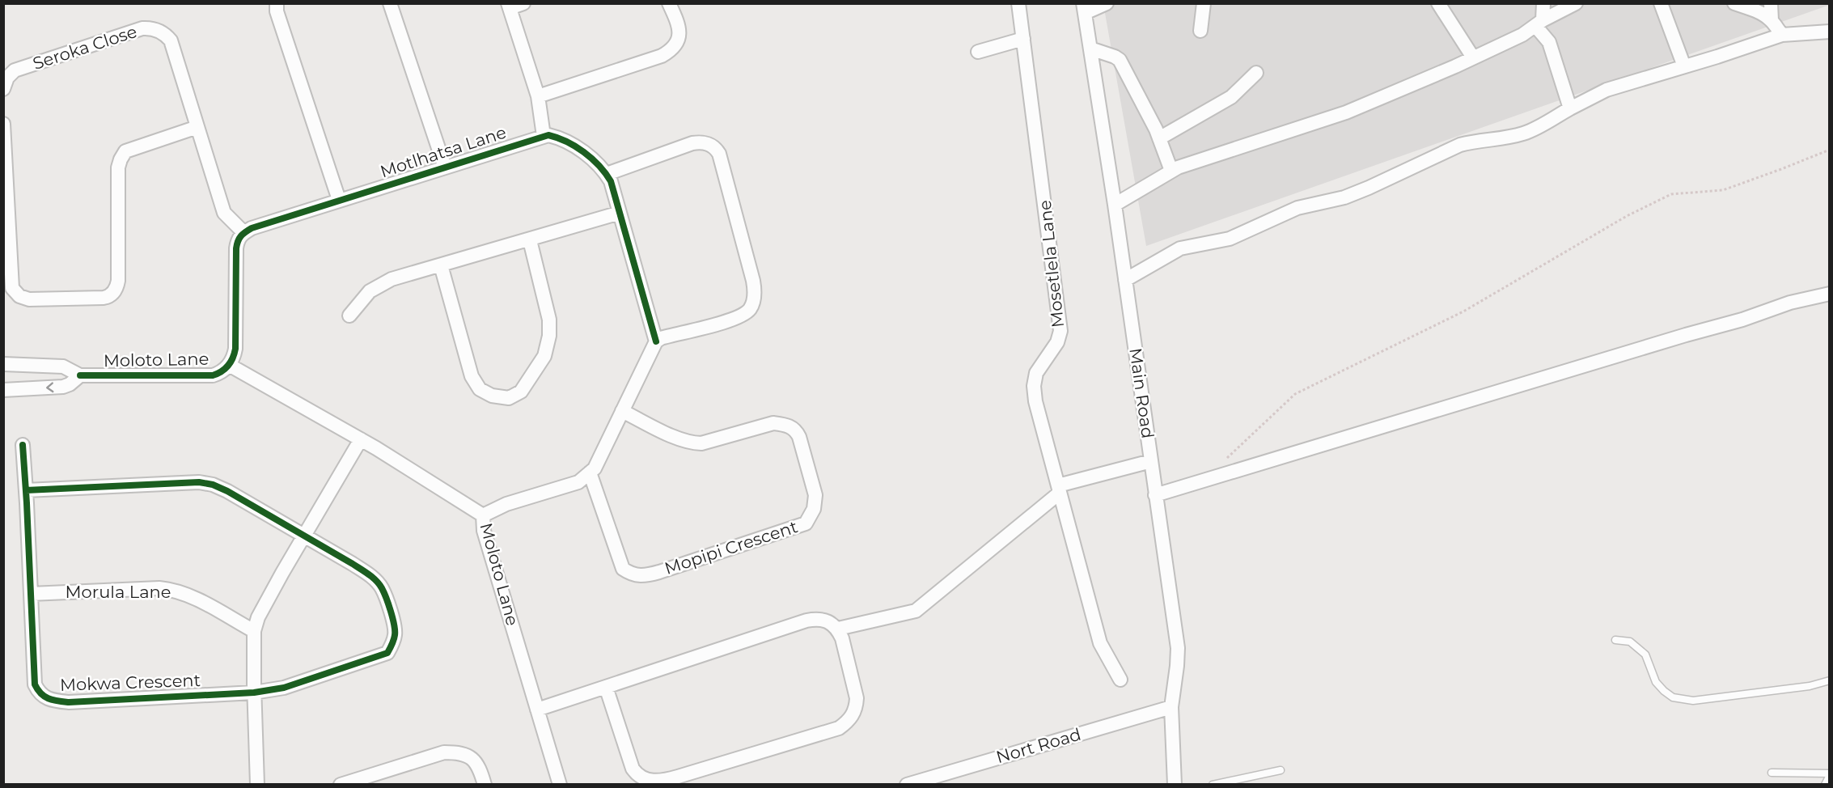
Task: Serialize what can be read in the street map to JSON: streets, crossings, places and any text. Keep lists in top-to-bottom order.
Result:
{
  "streets": {
    "street": [
      "Seroka Close",
      "Motlhatsa Lane",
      "Mosetlela Lane",
      "Moloto Lane",
      "Main Road",
      "Mopipi Crescent",
      "Morula Lane",
      "Mokwa Crescent",
      "Nort Road"
    ]
  },
  "crossings": [
    ["Seroka Close", "Motlhatsa Lane"],
    ["Main Road", "Nort Road"],
    ["Morula Lane", "Mokwa Crescent"]
  ]
}
